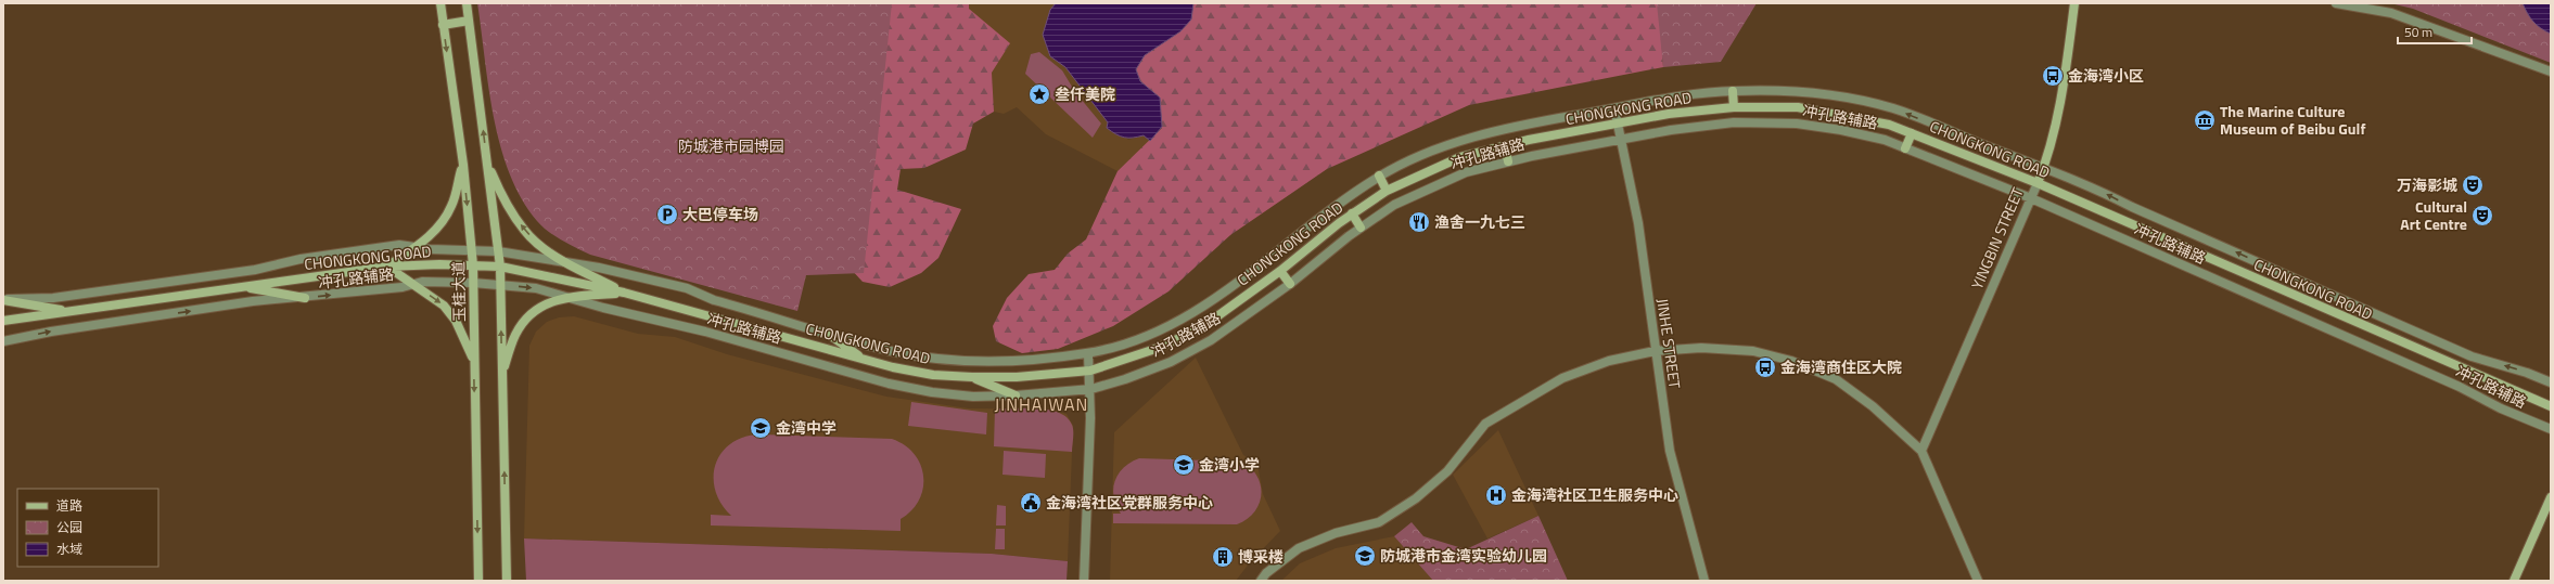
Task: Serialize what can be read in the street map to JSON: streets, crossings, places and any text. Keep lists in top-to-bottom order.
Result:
{
  "streets": {
    "main road": ["CHONGKONG ROAD", "YINGBIN STREET", "玉桂大道"],
    "street": ["冲孔路辅路", "JINHE STREET"]
  },
  "crossings": [
    ["CHONGKONG ROAD", "YINGBIN STREET"],
    ["CHONGKONG ROAD", "玉桂大道"],
    ["CHONGKONG ROAD", "JINHE STREET"],
    ["冲孔路辅路", "YINGBIN STREET"],
    ["冲孔路辅路", "玉桂大道"],
    ["冲孔路辅路", "JINHE STREET"]
  ],
  "districts": ["JINHAIWAN"],
  "parks": ["防城港市园博园"],
  "places": {
    "bus stop": ["金海湾小区", "金海湾商住区大院"],
    "place": ["叁仟美院"],
    "museum": ["The Marine Culture Museum of Beibu Gulf"],
    "theatre": ["万海影城", "Cultural Art Centre"],
    "parking": ["大巴停车场"],
    "restaurant": ["渔舍一九七三"],
    "school or university": ["金湾中学", "金湾小学", "防城港市金湾实验幼儿园"],
    "hospital": ["金海湾社区卫生服务中心"],
    "public building": ["金海湾社区党群服务中心"],
    "building": ["博采楼"]
  },
  "legend": ["道路", "公园", "水域"],
  "scale_bar": "50 m"
}
